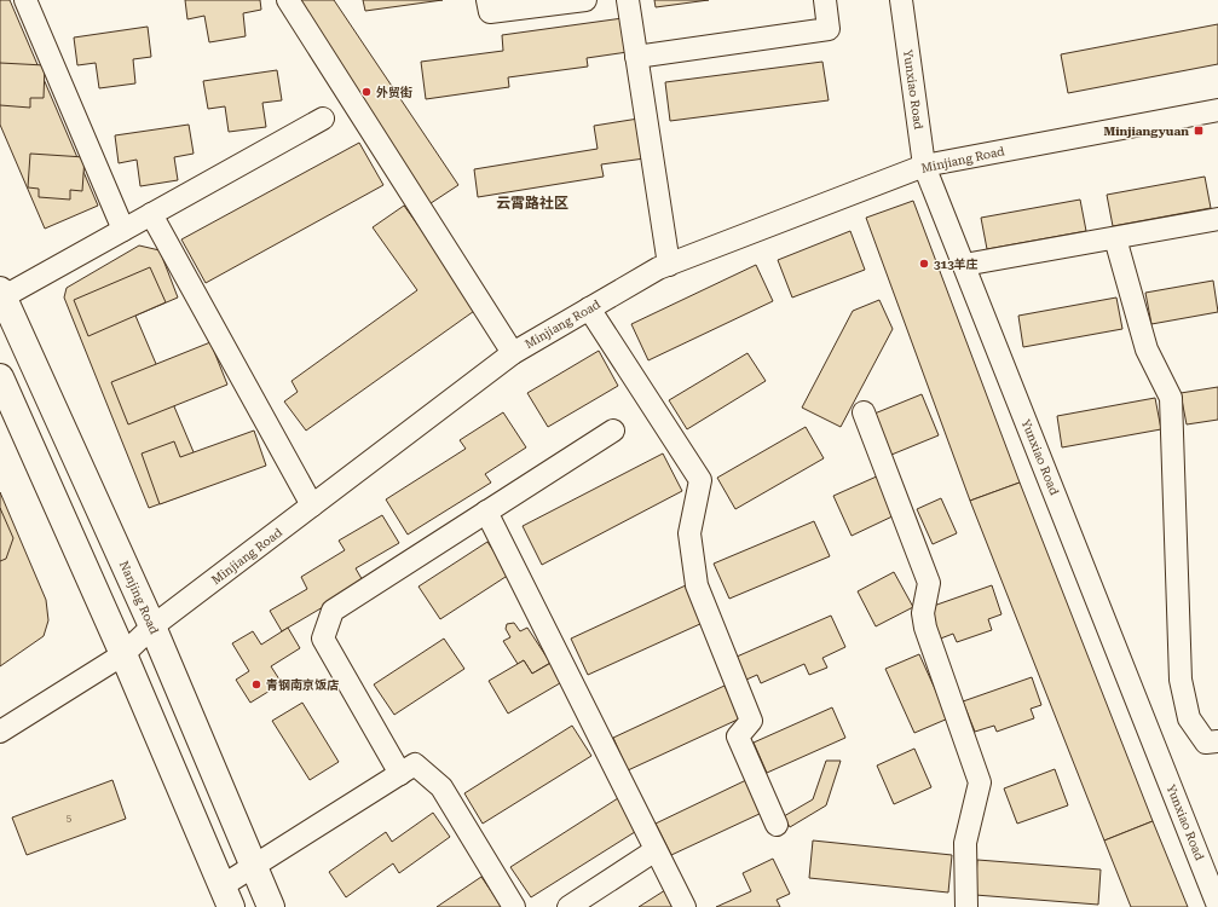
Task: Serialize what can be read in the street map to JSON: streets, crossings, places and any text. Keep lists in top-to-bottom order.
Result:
{
  "streets": {
    "main road": ["Nanjing Road"],
    "street": ["Yunxiao Road", "Minjiang Road"]
  },
  "crossings": [
    ["Yunxiao Road", "Minjiang Road"],
    ["Minjiang Road", "Nanjing Road"]
  ],
  "districts": ["云霄路社区"],
  "places": {
    "other": ["外贸街", "313羊庄", "青钢南京饭店"],
    "transit": ["Minjiangyuan"]
  },
  "house_numbers": ["5"]
}
